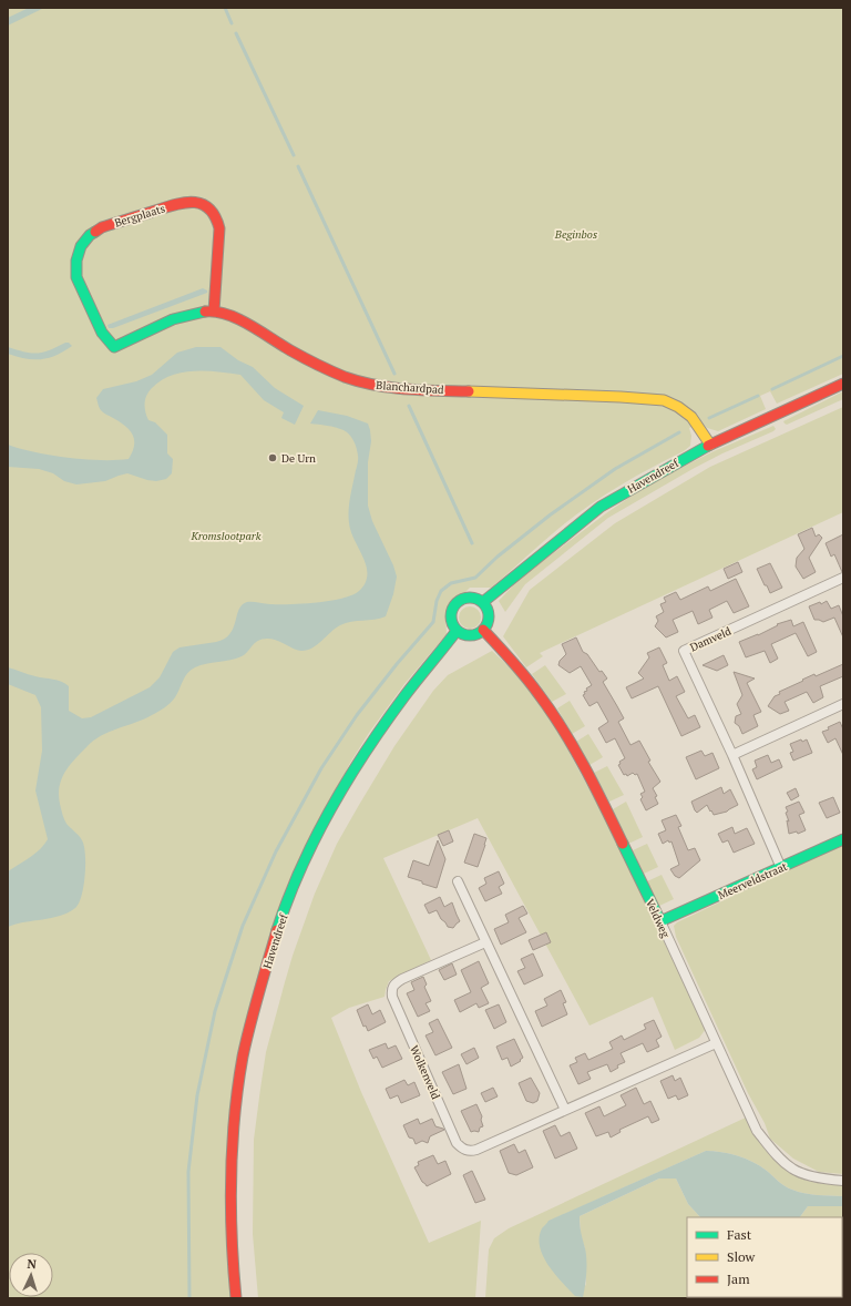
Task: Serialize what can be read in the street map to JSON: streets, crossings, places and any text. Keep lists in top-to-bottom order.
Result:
{
  "streets": {
    "street": [
      "Bergplaats",
      "Blanchardpad",
      "Havendreef",
      "Damveld",
      "Meerveldstraat",
      "Veldweg",
      "Wolkenveld"
    ]
  },
  "crossings": [
    ["Bergplaats", "Blanchardpad"],
    ["Blanchardpad", "Havendreef"],
    ["Havendreef", "Veldweg"],
    ["Damveld", "Meerveldstraat"],
    ["Meerveldstraat", "Veldweg"],
    ["Veldweg", "Wolkenveld"]
  ],
  "parks": ["Beginbos", "Kromslootpark"],
  "places": ["De Urn"],
  "legend": ["Fast", "Slow", "Jam"],
  "north": "top"
}
